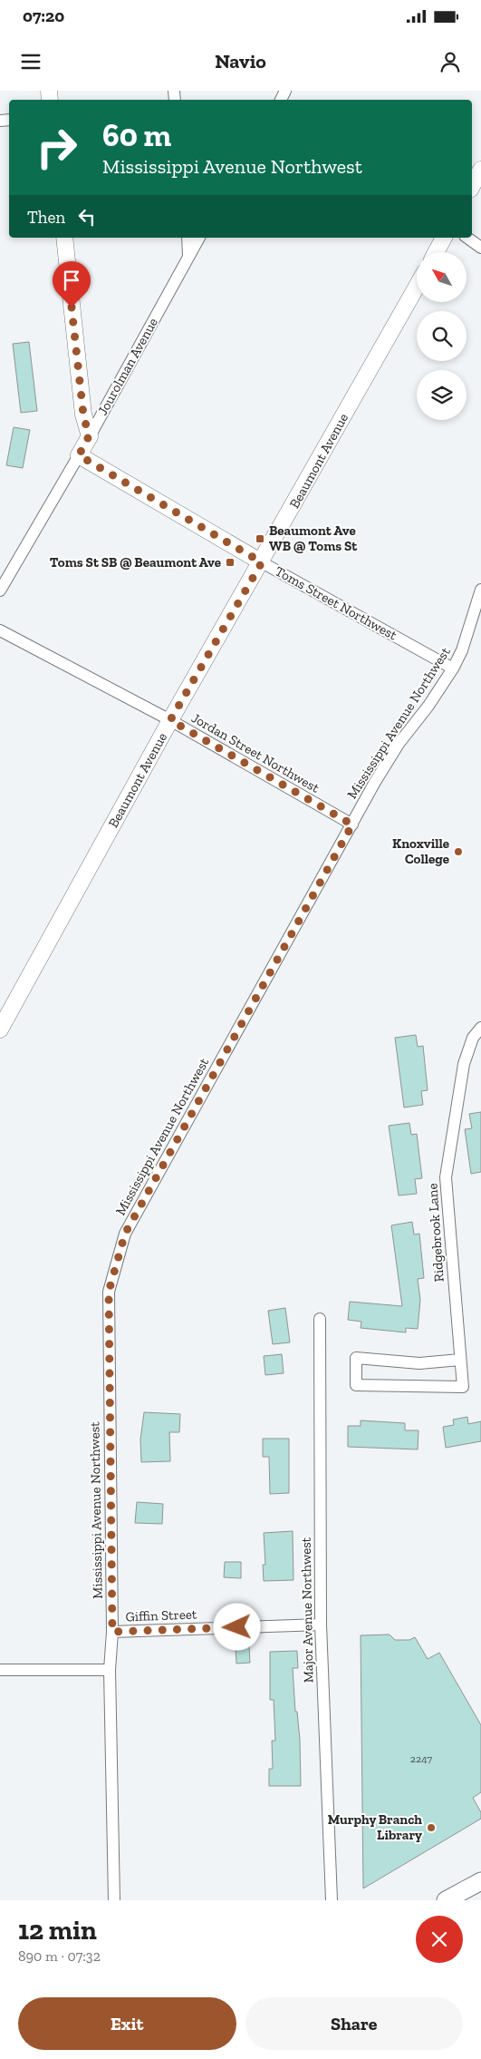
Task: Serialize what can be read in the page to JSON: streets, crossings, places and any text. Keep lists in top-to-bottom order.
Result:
{
  "streets": {
    "street": [
      "Jourolman Avenue",
      "Beaumont Avenue",
      "Toms Street Northwest",
      "Mississippi Avenue Northwest",
      "Jordan Street Northwest",
      "Ridgebrook Lane",
      "Major Avenue Northwest",
      "Giffin Street"
    ]
  },
  "crossings": [
    ["Jourolman Avenue", "Toms Street Northwest"],
    ["Beaumont Avenue", "Toms Street Northwest"],
    ["Beaumont Avenue", "Jordan Street Northwest"],
    ["Toms Street Northwest", "Mississippi Avenue Northwest"],
    ["Mississippi Avenue Northwest", "Jordan Street Northwest"],
    ["Mississippi Avenue Northwest", "Giffin Street"],
    ["Major Avenue Northwest", "Giffin Street"]
  ],
  "places": {
    "transit": ["Beaumont Ave WB @ Toms St", "Toms St SB @ Beaumont Ave"],
    "other": ["Knoxville College", "Murphy Branch Library"]
  },
  "house_numbers": ["2247"],
  "north": "top left",
  "page": {
    "status": "07:20",
    "header": "Navio",
    "turn": ["60 m", "Mississippi Avenue Northwest"],
    "then": "Then",
    "heading": ["12 min", "890 m · 07:32"],
    "buttons": ["Exit", "Share"]
  }
}
